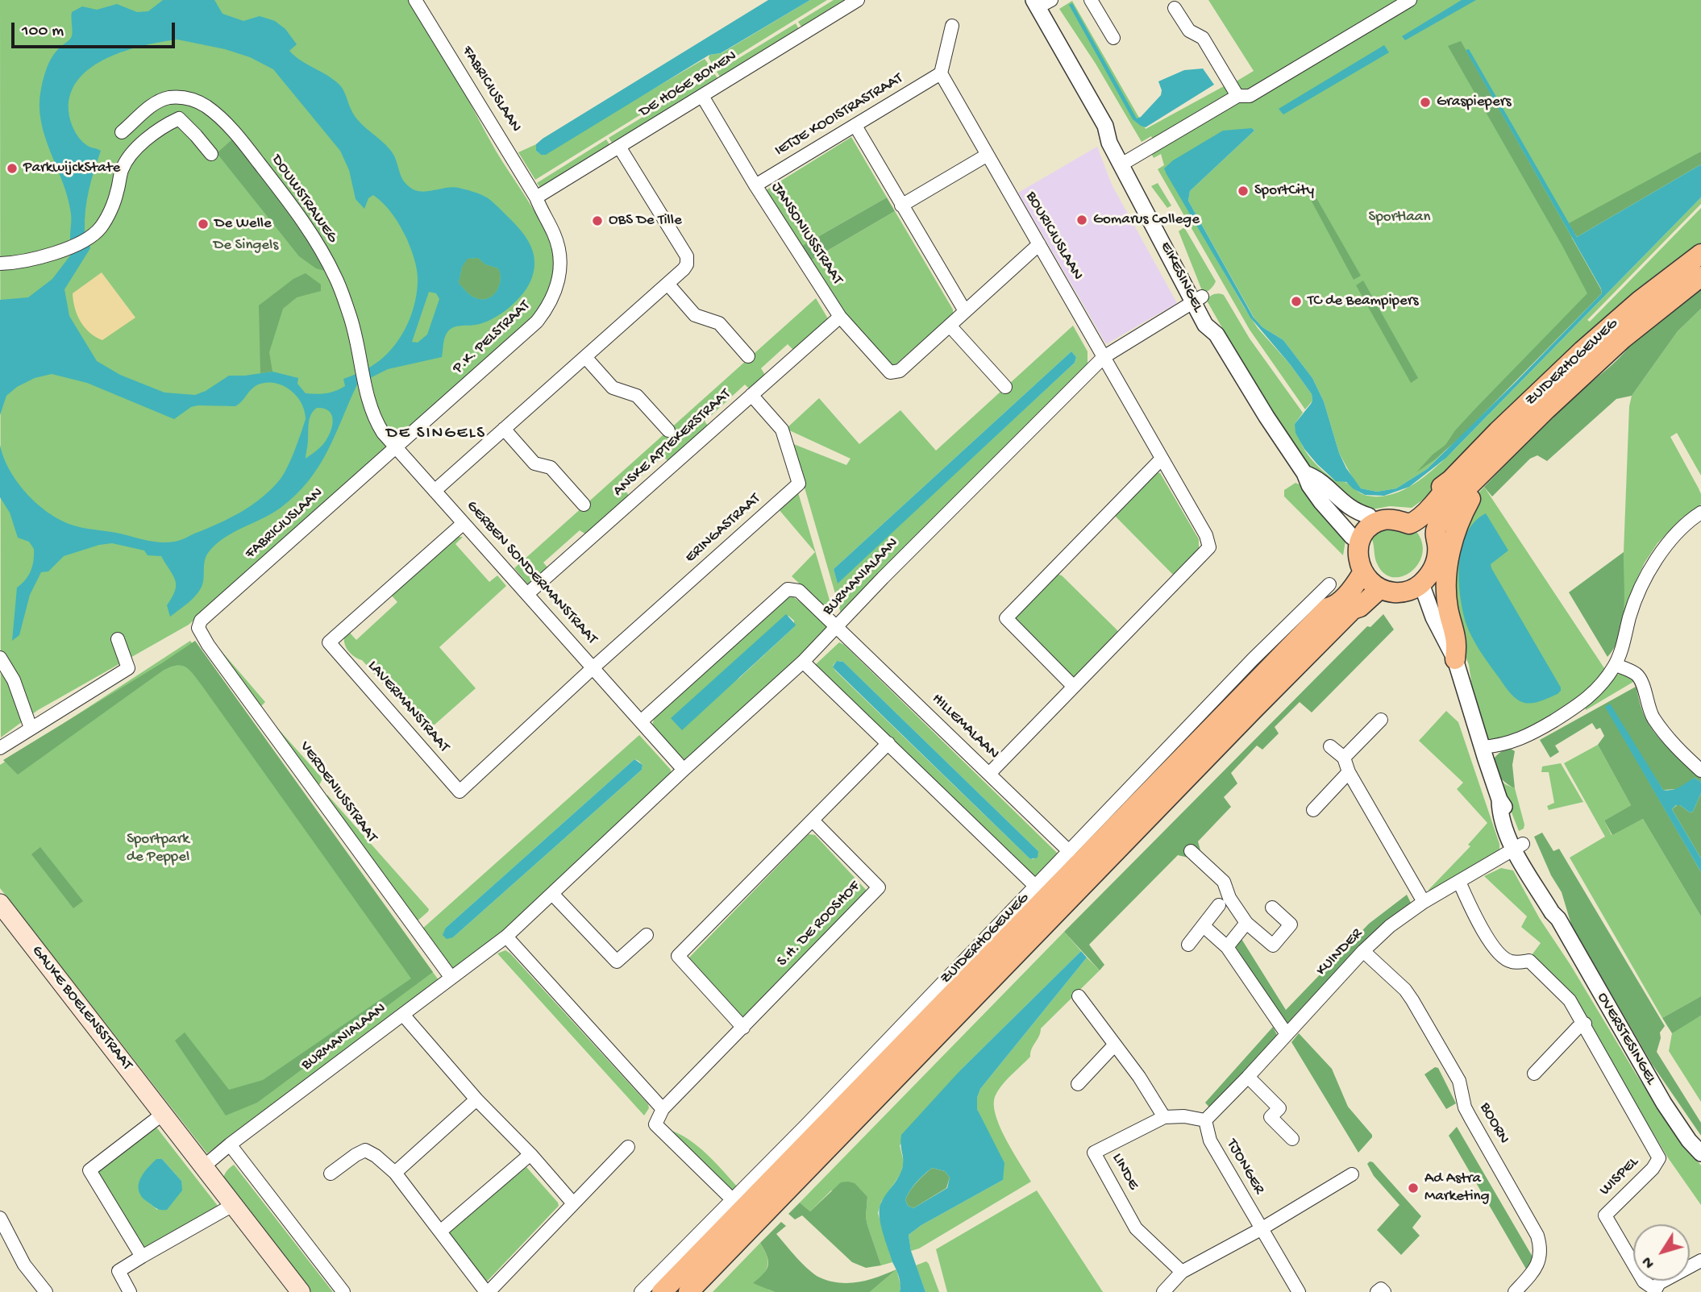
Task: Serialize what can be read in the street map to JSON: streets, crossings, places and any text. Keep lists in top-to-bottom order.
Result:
{
  "streets": {
    "main road": ["ZUIDERHOGEWEG", "GAUKE BOELENSSTRAAT"],
    "street": [
      "DE HOGE BOMEN",
      "FABRICIUSLAAN",
      "IETJE KOOISTRASTRAAT",
      "DOUWSTRAWEG",
      "JANSONIUSSTRAAT",
      "BOURICIUSLAAN",
      "EIKESINGEL",
      "P.K. PELSTRAAT",
      "ANSKE APTEKERSTRAAT",
      "ERINGASTRAAT",
      "GERBEN SONDERMANSTRAAT",
      "BURMANIALAAN",
      "LAVERMANSTRAAT",
      "HILLEMALAAN",
      "VERDENIUSSTRAAT",
      "S.H. DE ROOSHOF",
      "KUINDER",
      "OVERSTESINGEL",
      "BOORN",
      "TJONGER",
      "LINDE",
      "WISPEL"
    ]
  },
  "crossings": [
    ["DE HOGE BOMEN", "FABRICIUSLAAN"],
    ["DE HOGE BOMEN", "JANSONIUSSTRAAT"],
    ["DE HOGE BOMEN", "P.K. PELSTRAAT"],
    ["FABRICIUSLAAN", "DOUWSTRAWEG"],
    ["FABRICIUSLAAN", "P.K. PELSTRAAT"],
    ["FABRICIUSLAAN", "GERBEN SONDERMANSTRAAT"],
    ["FABRICIUSLAAN", "VERDENIUSSTRAAT"],
    ["IETJE KOOISTRASTRAAT", "JANSONIUSSTRAAT"],
    ["IETJE KOOISTRASTRAAT", "BOURICIUSLAAN"],
    ["DOUWSTRAWEG", "P.K. PELSTRAAT"],
    ["DOUWSTRAWEG", "GERBEN SONDERMANSTRAAT"],
    ["JANSONIUSSTRAAT", "ANSKE APTEKERSTRAAT"],
    ["BOURICIUSLAAN", "BURMANIALAAN"],
    ["BOURICIUSLAAN", "HILLEMALAAN"],
    ["EIKESINGEL", "ZUIDERHOGEWEG"],
    ["EIKESINGEL", "BURMANIALAAN"],
    ["EIKESINGEL", "OVERSTESINGEL"],
    ["P.K. PELSTRAAT", "GERBEN SONDERMANSTRAAT"],
    ["ZUIDERHOGEWEG", "HILLEMALAAN"],
    ["ZUIDERHOGEWEG", "OVERSTESINGEL"],
    ["ANSKE APTEKERSTRAAT", "ERINGASTRAAT"],
    ["ANSKE APTEKERSTRAAT", "GERBEN SONDERMANSTRAAT"],
    ["ERINGASTRAAT", "GERBEN SONDERMANSTRAAT"],
    ["ERINGASTRAAT", "LAVERMANSTRAAT"],
    ["GERBEN SONDERMANSTRAAT", "BURMANIALAAN"],
    ["GERBEN SONDERMANSTRAAT", "LAVERMANSTRAAT"],
    ["BURMANIALAAN", "HILLEMALAAN"],
    ["BURMANIALAAN", "VERDENIUSSTRAAT"],
    ["BURMANIALAAN", "GAUKE BOELENSSTRAAT"],
    ["KUINDER", "OVERSTESINGEL"],
    ["KUINDER", "BOORN"],
    ["KUINDER", "TJONGER"],
    ["KUINDER", "LINDE"],
    ["KUINDER", "WISPEL"],
    ["TJONGER", "LINDE"]
  ],
  "districts": ["DE SINGELS"],
  "parks": ["Sportlaan", "De Singels", "Sportpark de Peppel"],
  "places": [
    "Graspiepers",
    "ParkwijckState",
    "SportCity",
    "Gomarus College",
    "OBS De Tille",
    "De Welle",
    "TC de Beampipers",
    "Ad Astra Marketing"
  ],
  "scale_bar": "100 m",
  "north": "bottom left"
}
